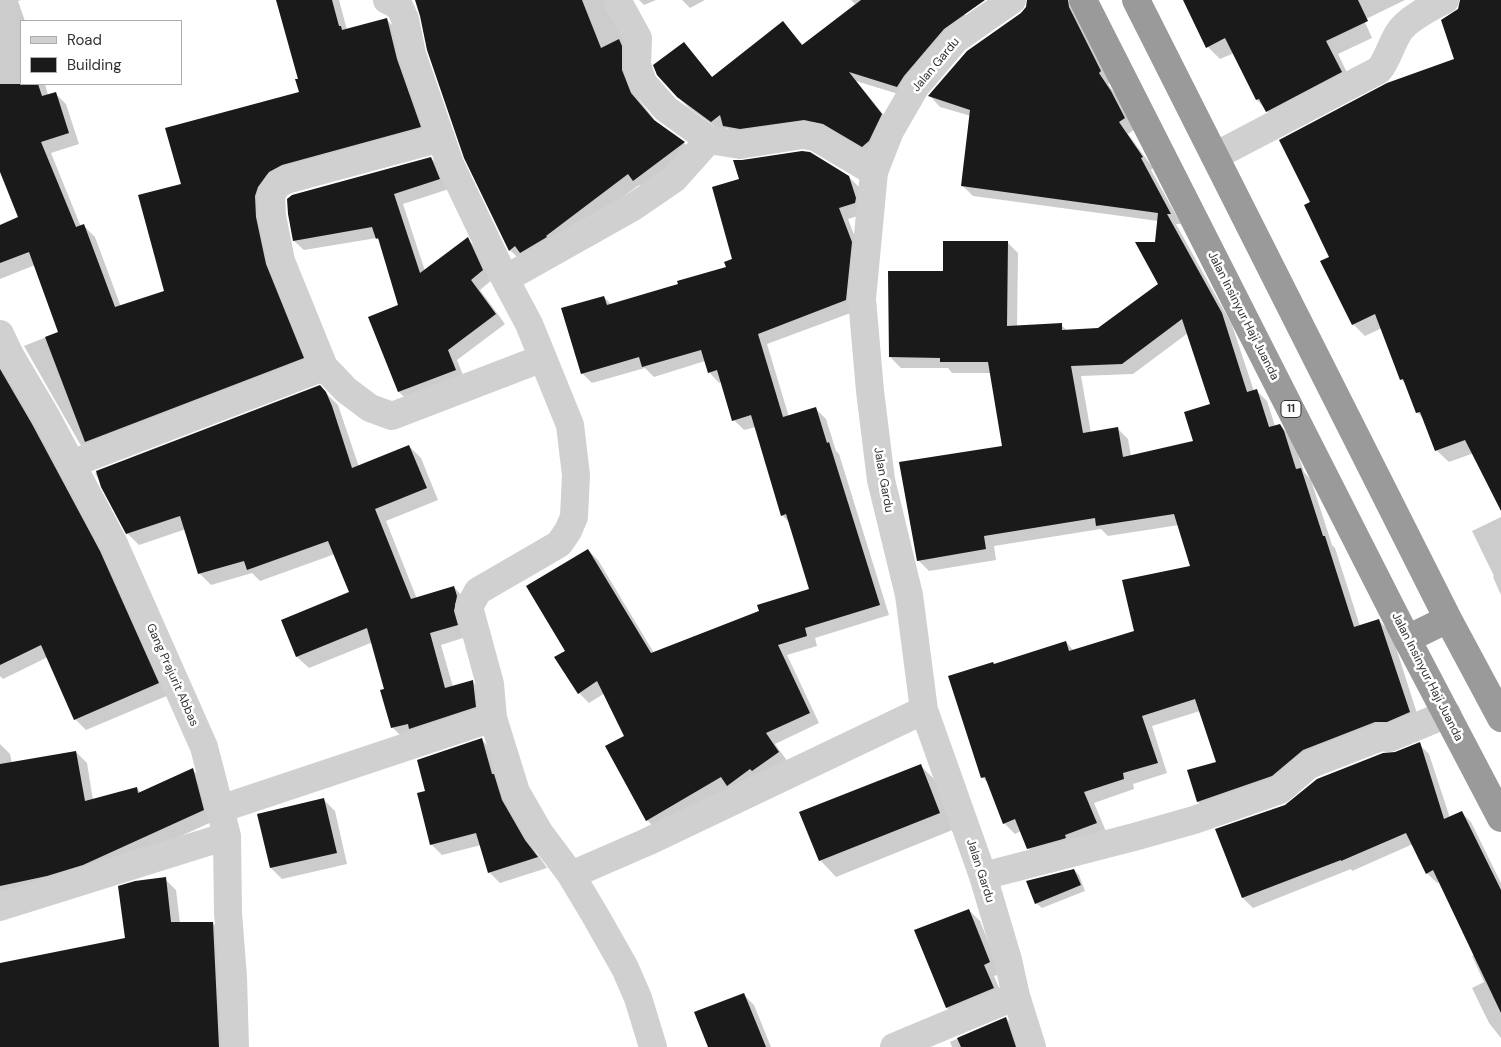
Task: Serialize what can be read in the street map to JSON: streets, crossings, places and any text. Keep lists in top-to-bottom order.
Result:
{
  "streets": {
    "highway": ["Jalan Insinyur Haji Juanda", "11"],
    "street": ["Jalan Gardu", "Gang Prajurit Abbas"]
  },
  "legend": ["Road", "Building"]
}
